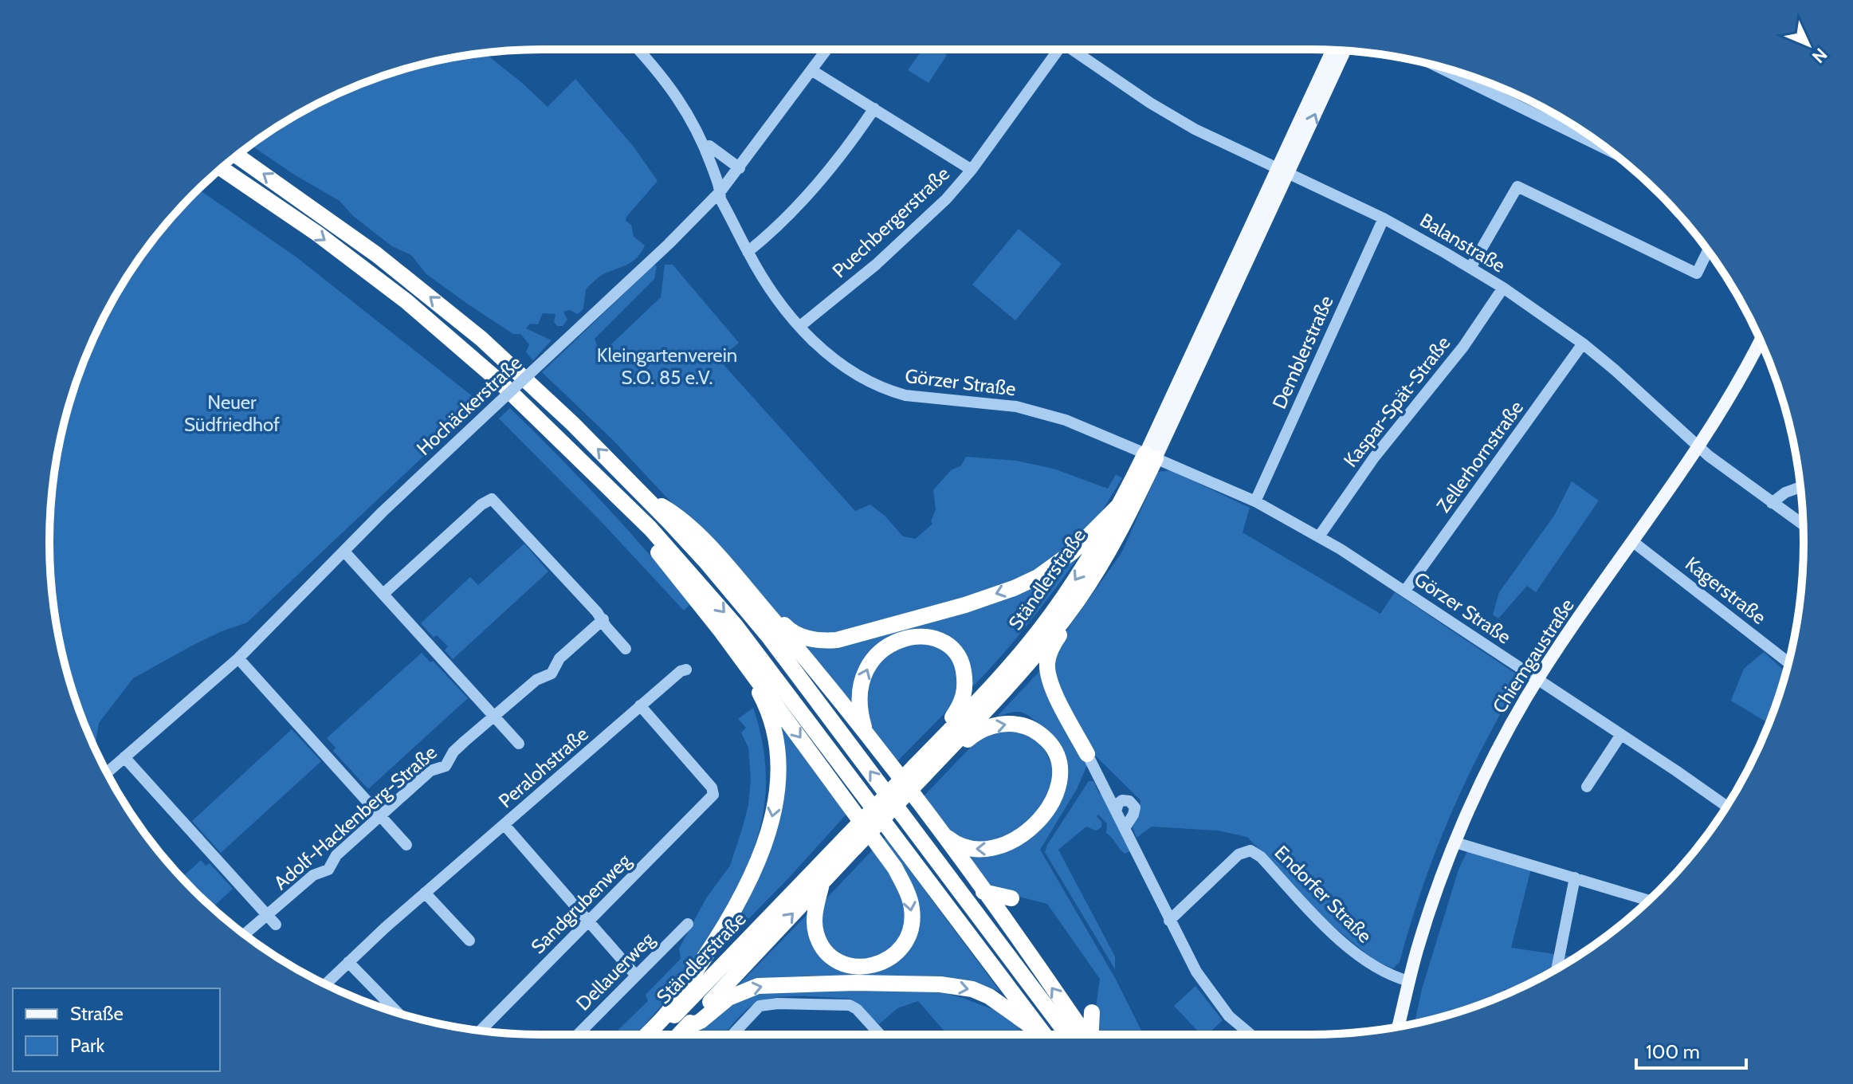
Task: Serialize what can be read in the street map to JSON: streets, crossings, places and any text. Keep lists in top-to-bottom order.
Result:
{
  "streets": {
    "highway": ["Ständlerstraße"],
    "main road": ["Chiemgaustraße"],
    "street": [
      "Puechbergerstraße",
      "Balanstraße",
      "Demblerstraße",
      "Görzer Straße",
      "Kaspar-Spät-Straße",
      "Hochäckerstraße",
      "Zellerhornstraße",
      "Kagerstraße",
      "Peralohstraße",
      "Adolf-Hackenberg-Straße",
      "Endorfer Straße",
      "Sandgrubenweg",
      "Dellauerweg"
    ]
  },
  "crossings": [
    ["Puechbergerstraße", "Görzer Straße"],
    ["Balanstraße", "Demblerstraße"],
    ["Balanstraße", "Kaspar-Spät-Straße"],
    ["Balanstraße", "Zellerhornstraße"],
    ["Balanstraße", "Ständlerstraße"],
    ["Balanstraße", "Chiemgaustraße"],
    ["Demblerstraße", "Görzer Straße"],
    ["Görzer Straße", "Kaspar-Spät-Straße"],
    ["Görzer Straße", "Hochäckerstraße"],
    ["Görzer Straße", "Zellerhornstraße"],
    ["Görzer Straße", "Ständlerstraße"],
    ["Görzer Straße", "Chiemgaustraße"],
    ["Kagerstraße", "Chiemgaustraße"],
    ["Chiemgaustraße", "Endorfer Straße"],
    ["Peralohstraße", "Sandgrubenweg"]
  ],
  "parks": ["Kleingartenverein S.O. 85 e.V.", "Neuer Südfriedhof"],
  "legend": ["Straße", "Park"],
  "scale_bar": "100 m",
  "north": "bottom right"
}
